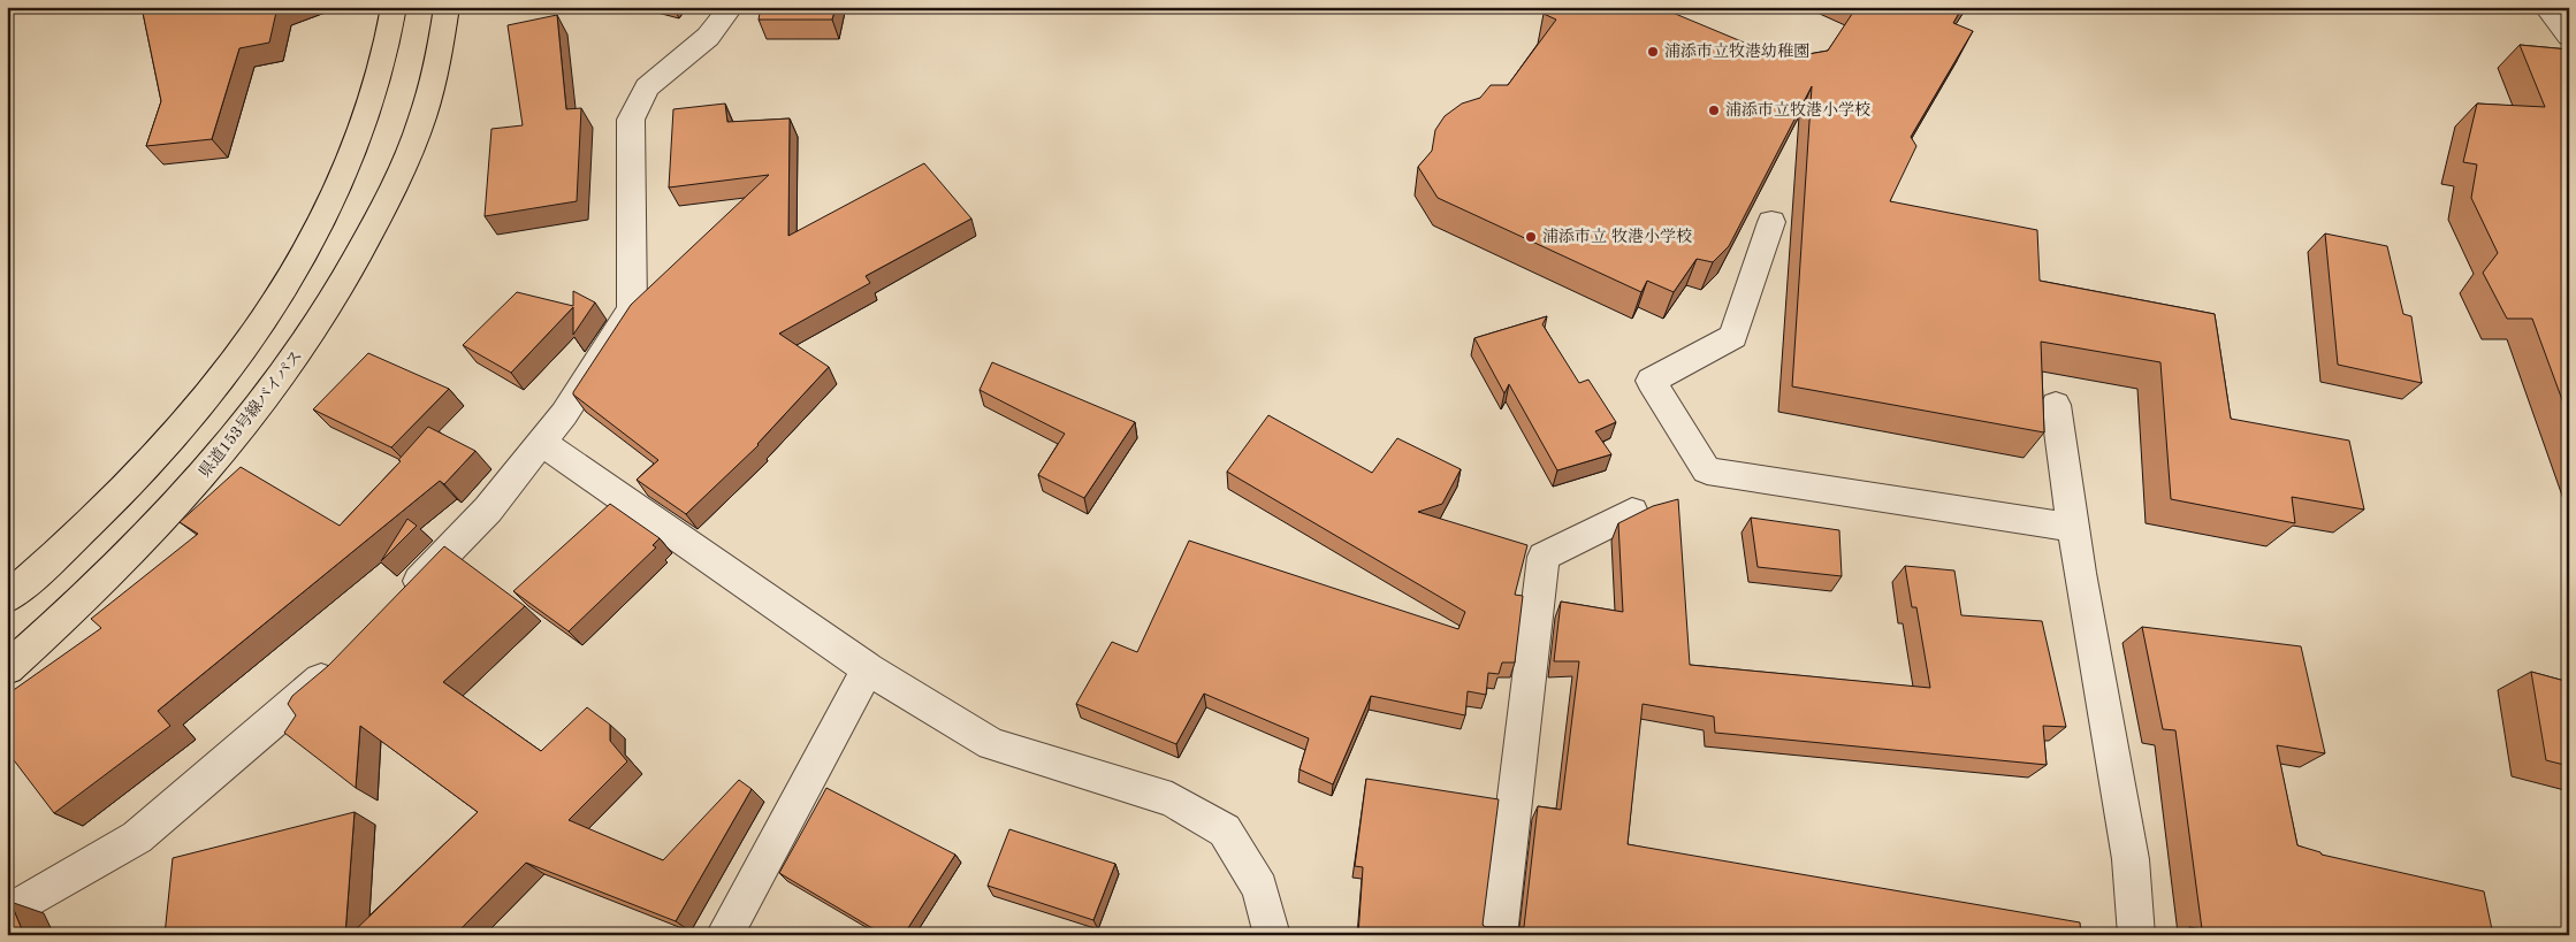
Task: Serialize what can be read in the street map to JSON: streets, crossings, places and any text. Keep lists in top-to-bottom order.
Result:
{
  "streets": {
    "main road": ["県道153号線バイパス"]
  },
  "places": ["浦添市立牧港幼稚園", "浦添市立牧港小学校", "浦添市立 牧港小学校"]
}
